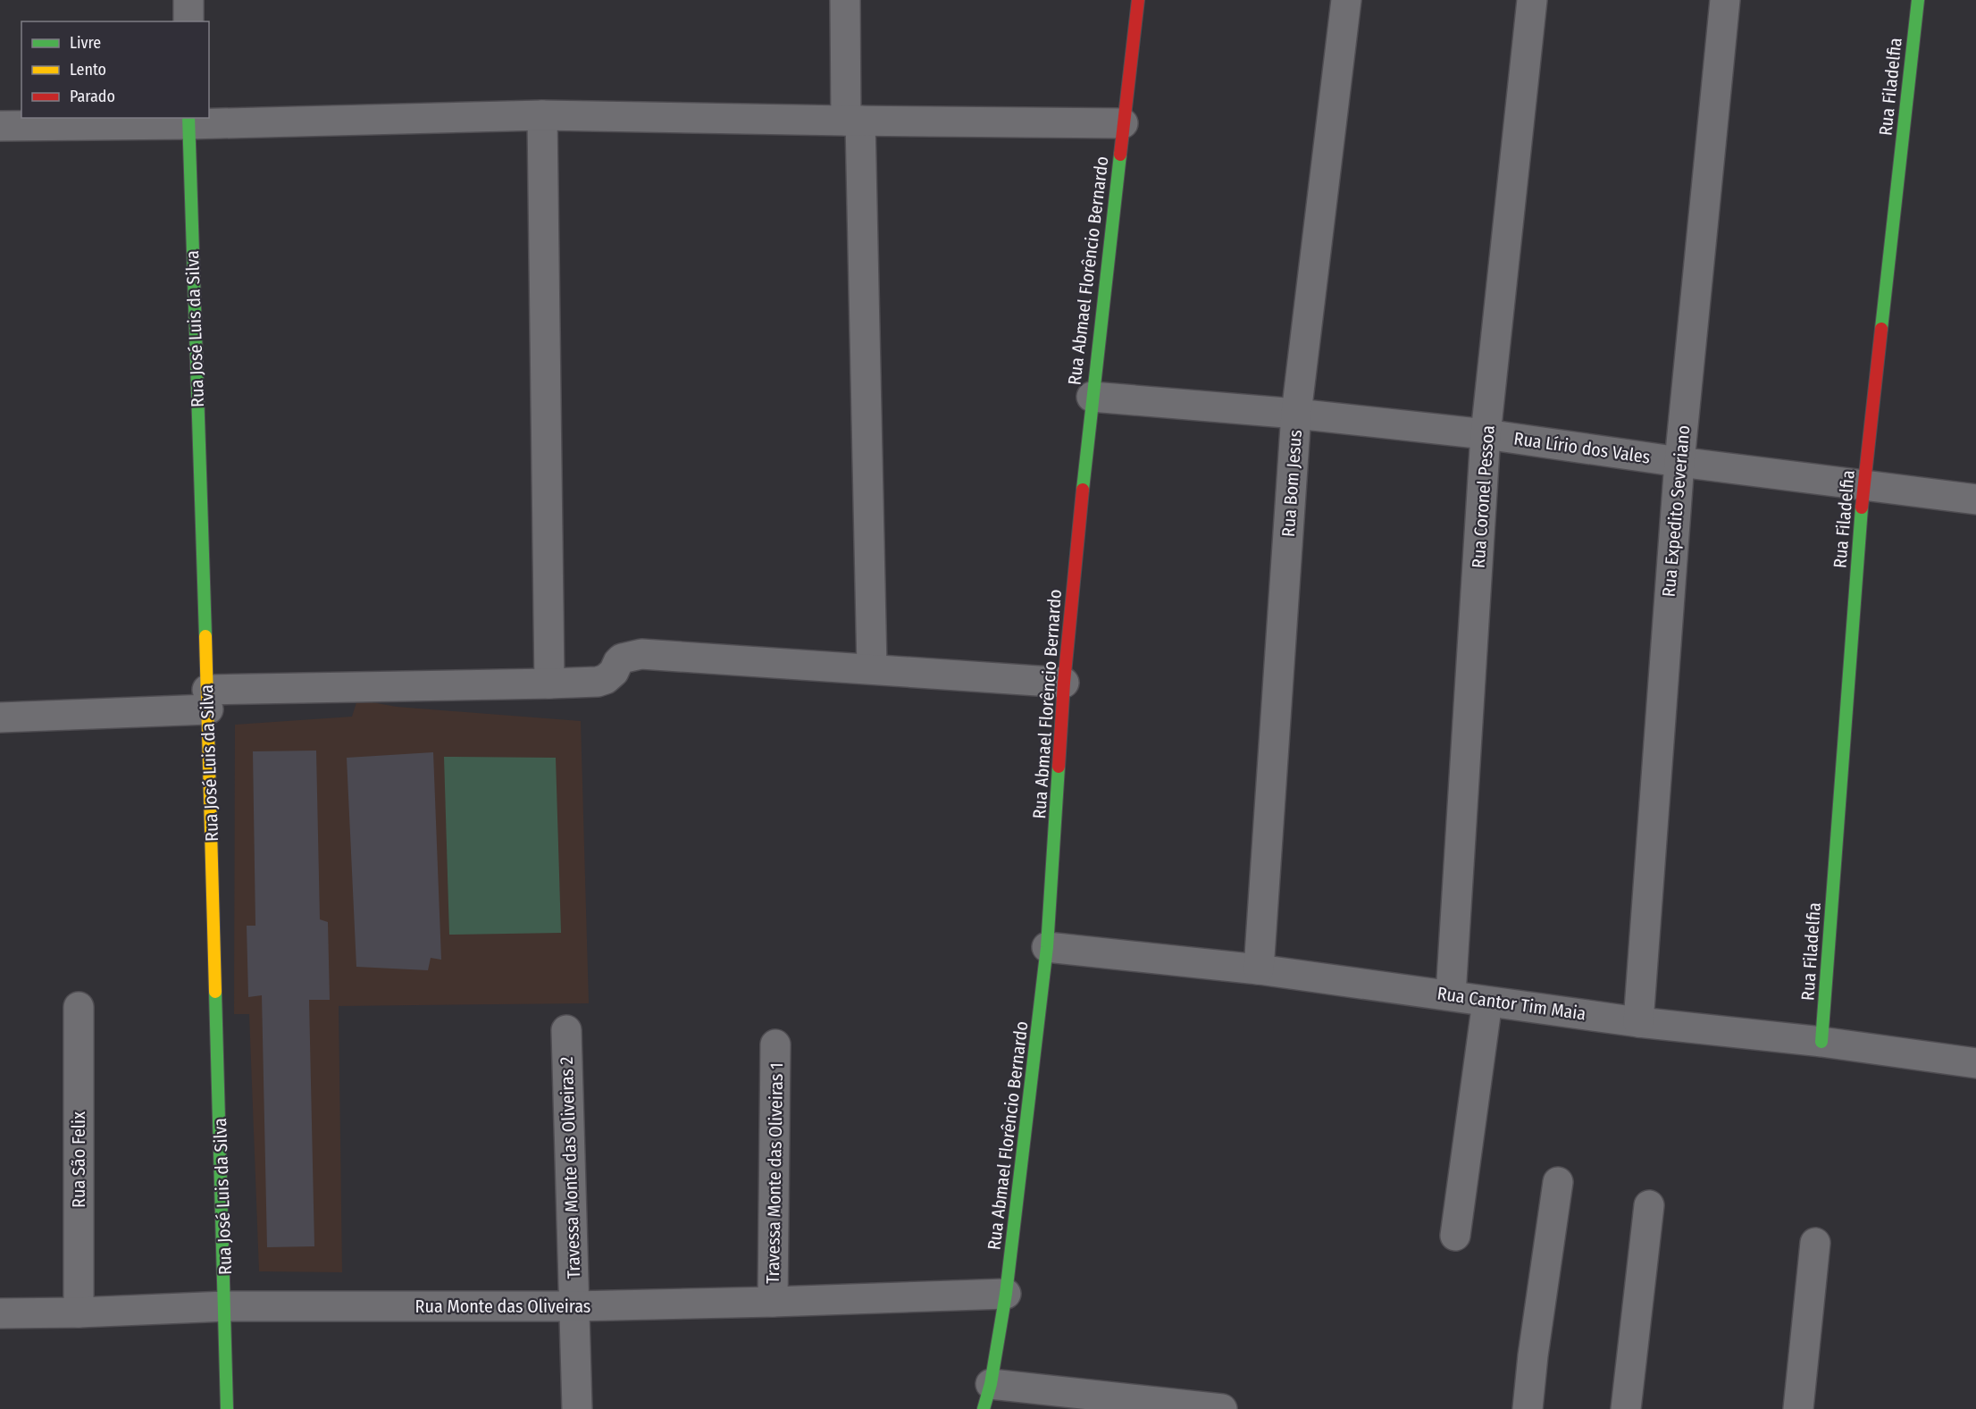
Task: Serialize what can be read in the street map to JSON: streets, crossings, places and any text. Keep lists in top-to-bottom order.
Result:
{
  "streets": {
    "street": [
      "Rua Filadelfia",
      "Rua Abmael Florêncio Bernardo",
      "Rua José Luis da Silva",
      "Rua Lírio dos Vales",
      "Rua Bom Jesus",
      "Rua Coronel Pessoa",
      "Rua Expedito Severiano",
      "Rua Cantor Tim Maia",
      "Rua São Felix",
      "Travessa Monte das Oliveiras 2",
      "Travessa Monte das Oliveiras 1",
      "Rua Monte das Oliveiras"
    ]
  },
  "crossings": [
    ["Rua Filadelfia", "Rua Lírio dos Vales"],
    ["Rua Filadelfia", "Rua Cantor Tim Maia"],
    ["Rua Abmael Florêncio Bernardo", "Rua Lírio dos Vales"],
    ["Rua Abmael Florêncio Bernardo", "Rua Cantor Tim Maia"],
    ["Rua Abmael Florêncio Bernardo", "Rua Monte das Oliveiras"],
    ["Rua José Luis da Silva", "Rua Monte das Oliveiras"],
    ["Rua Lírio dos Vales", "Rua Bom Jesus"],
    ["Rua Lírio dos Vales", "Rua Coronel Pessoa"],
    ["Rua Lírio dos Vales", "Rua Expedito Severiano"],
    ["Rua Bom Jesus", "Rua Cantor Tim Maia"],
    ["Rua Coronel Pessoa", "Rua Cantor Tim Maia"],
    ["Rua Expedito Severiano", "Rua Cantor Tim Maia"],
    ["Rua São Felix", "Rua Monte das Oliveiras"],
    ["Travessa Monte das Oliveiras 2", "Rua Monte das Oliveiras"],
    ["Travessa Monte das Oliveiras 1", "Rua Monte das Oliveiras"]
  ],
  "legend": ["Livre", "Lento", "Parado"]
}
